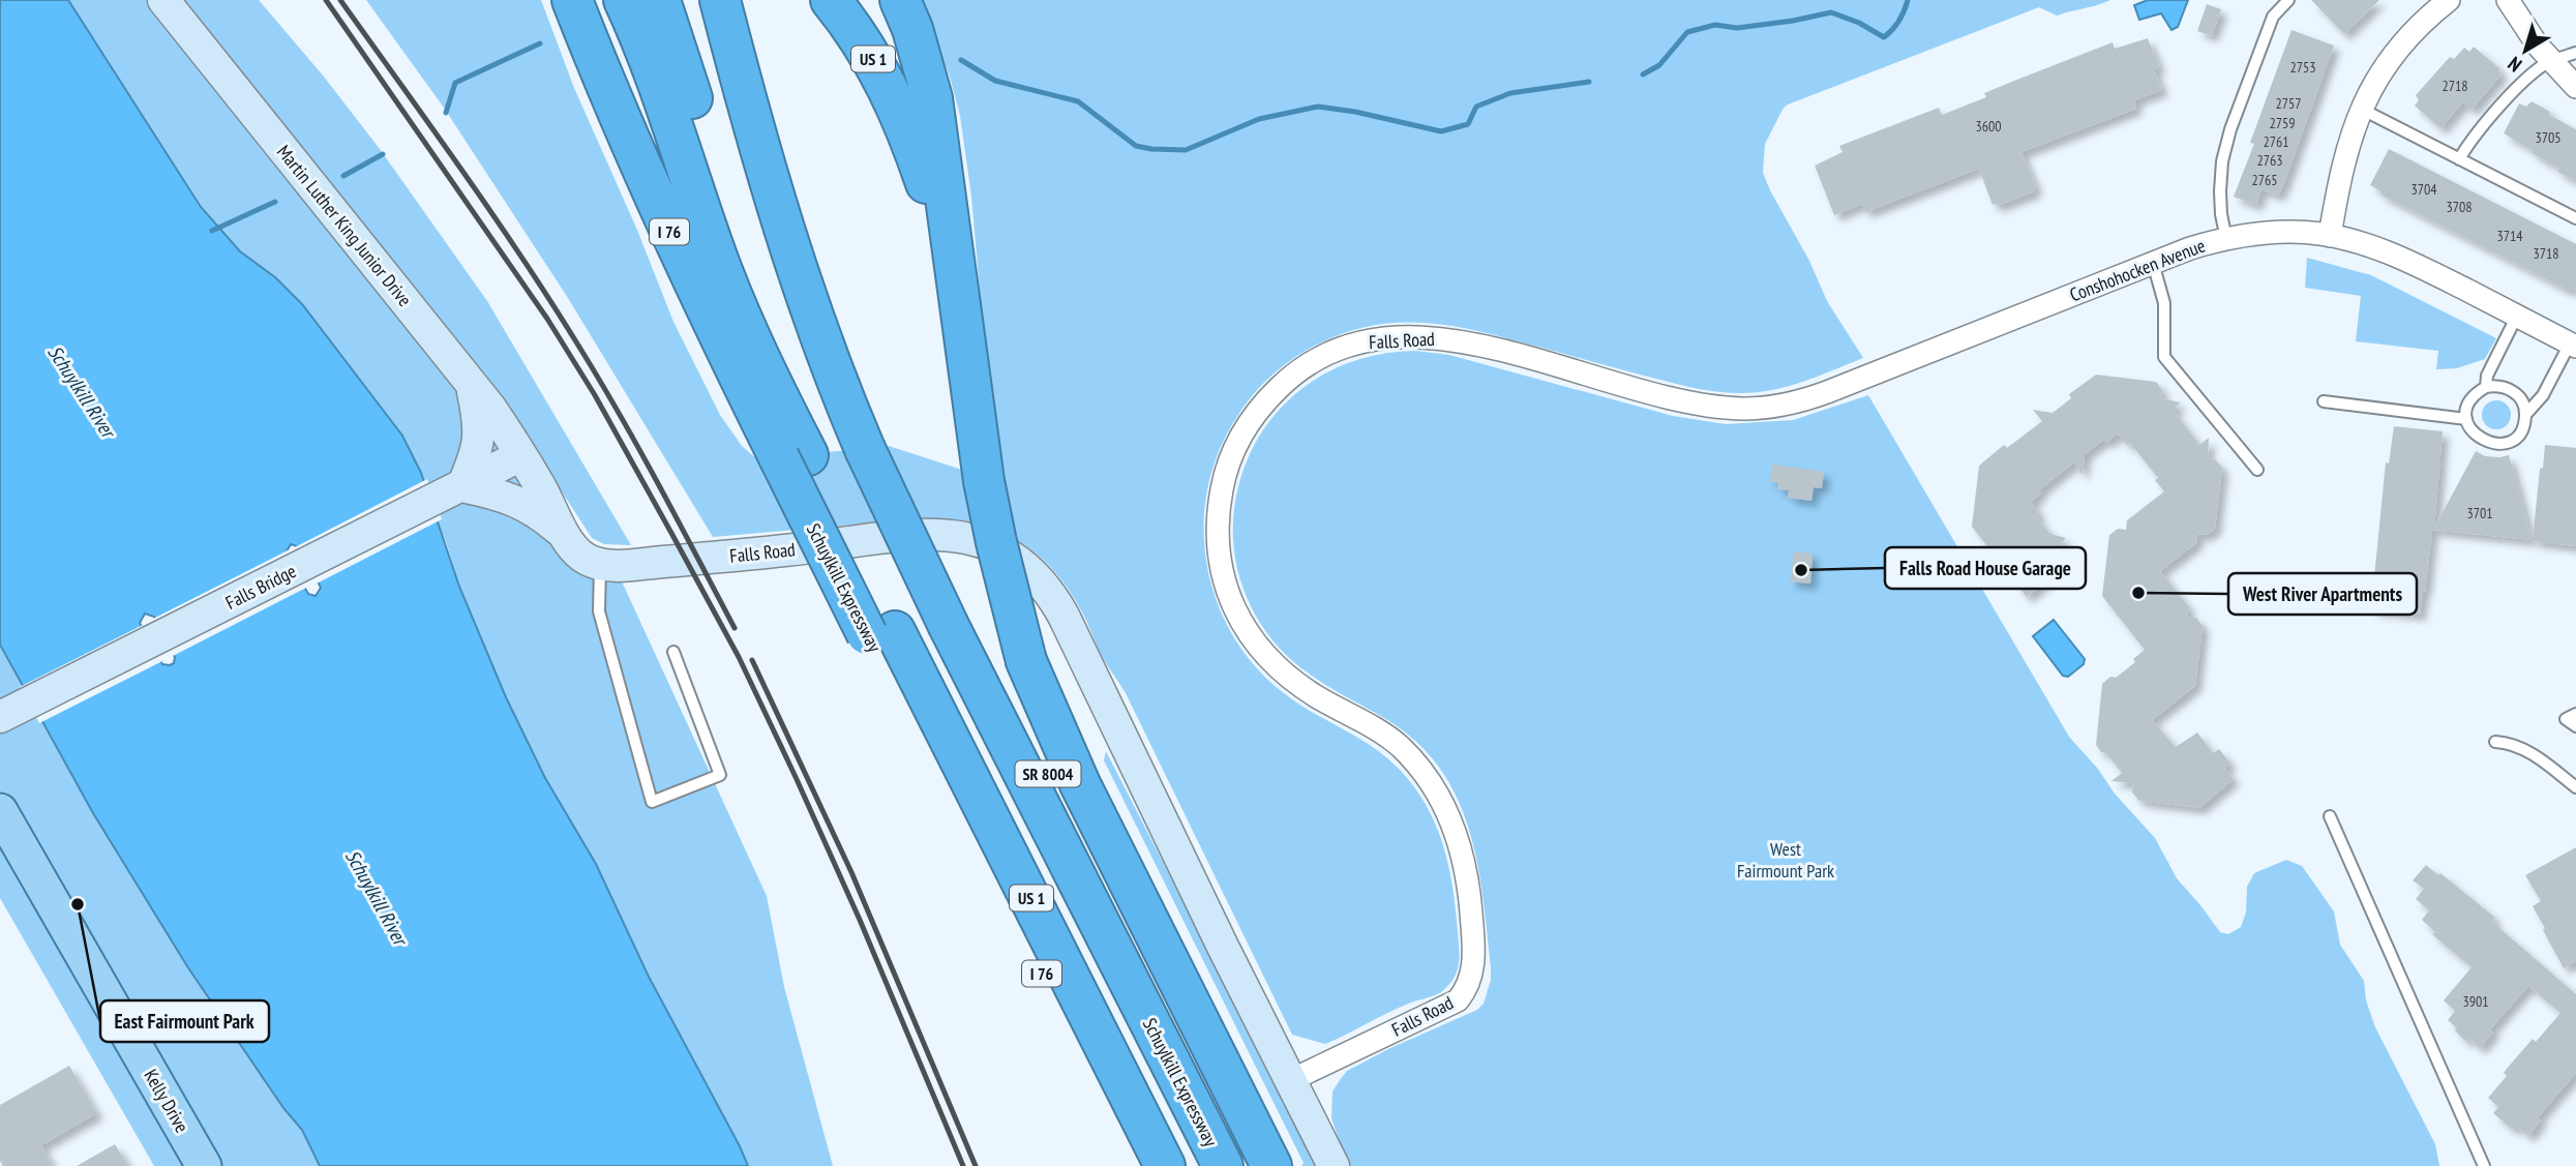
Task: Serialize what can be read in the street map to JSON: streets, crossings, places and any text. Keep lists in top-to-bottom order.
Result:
{
  "streets": {
    "highway": [
      "US 1",
      "I 76",
      "Schuylkill Expressway",
      "SR 8004"
    ],
    "main road": [
      "Martin Luther King Junior Drive",
      "Falls Road",
      "Falls Bridge",
      "Kelly Drive"
    ],
    "street": ["Conshohocken Avenue"]
  },
  "crossings": [
    ["US 1", "I 76"],
    ["US 1", "Schuylkill Expressway"],
    ["US 1", "SR 8004"],
    ["Martin Luther King Junior Drive", "Falls Bridge"],
    ["Conshohocken Avenue", "Falls Road"],
    ["Schuylkill Expressway", "SR 8004"]
  ],
  "water": ["Schuylkill River"],
  "parks": ["West Fairmount Park"],
  "places": ["Falls Road House Garage", "West River Apartments", "East Fairmount Park"],
  "house_numbers": [
    "2753",
    "2718",
    "2757",
    "2759",
    "3600",
    "3705",
    "2761",
    "2763",
    "2765",
    "3704",
    "3708",
    "3714",
    "3718",
    "3701",
    "3901"
  ],
  "north": "bottom left"
}
